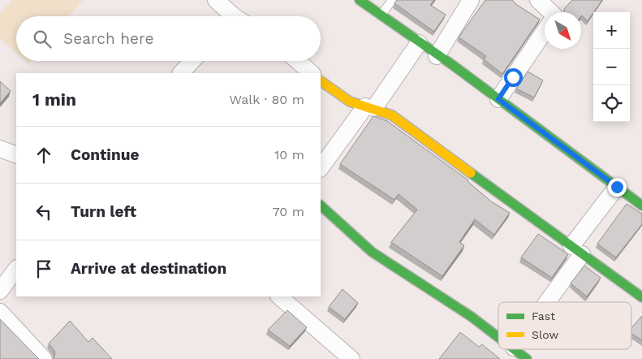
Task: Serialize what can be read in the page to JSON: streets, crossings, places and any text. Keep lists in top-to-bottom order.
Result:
{
  "legend": ["Fast", "Slow"],
  "north": "bottom right",
  "page": {
    "map_buttons": ["+", "−"],
    "search": "Search here",
    "heading": ["1 min", "Walk · 80 m"],
    "list": [
      ["Continue", "10 m"],
      ["Turn left", "70 m"],
      "Arrive at destination"
    ]
  }
}
